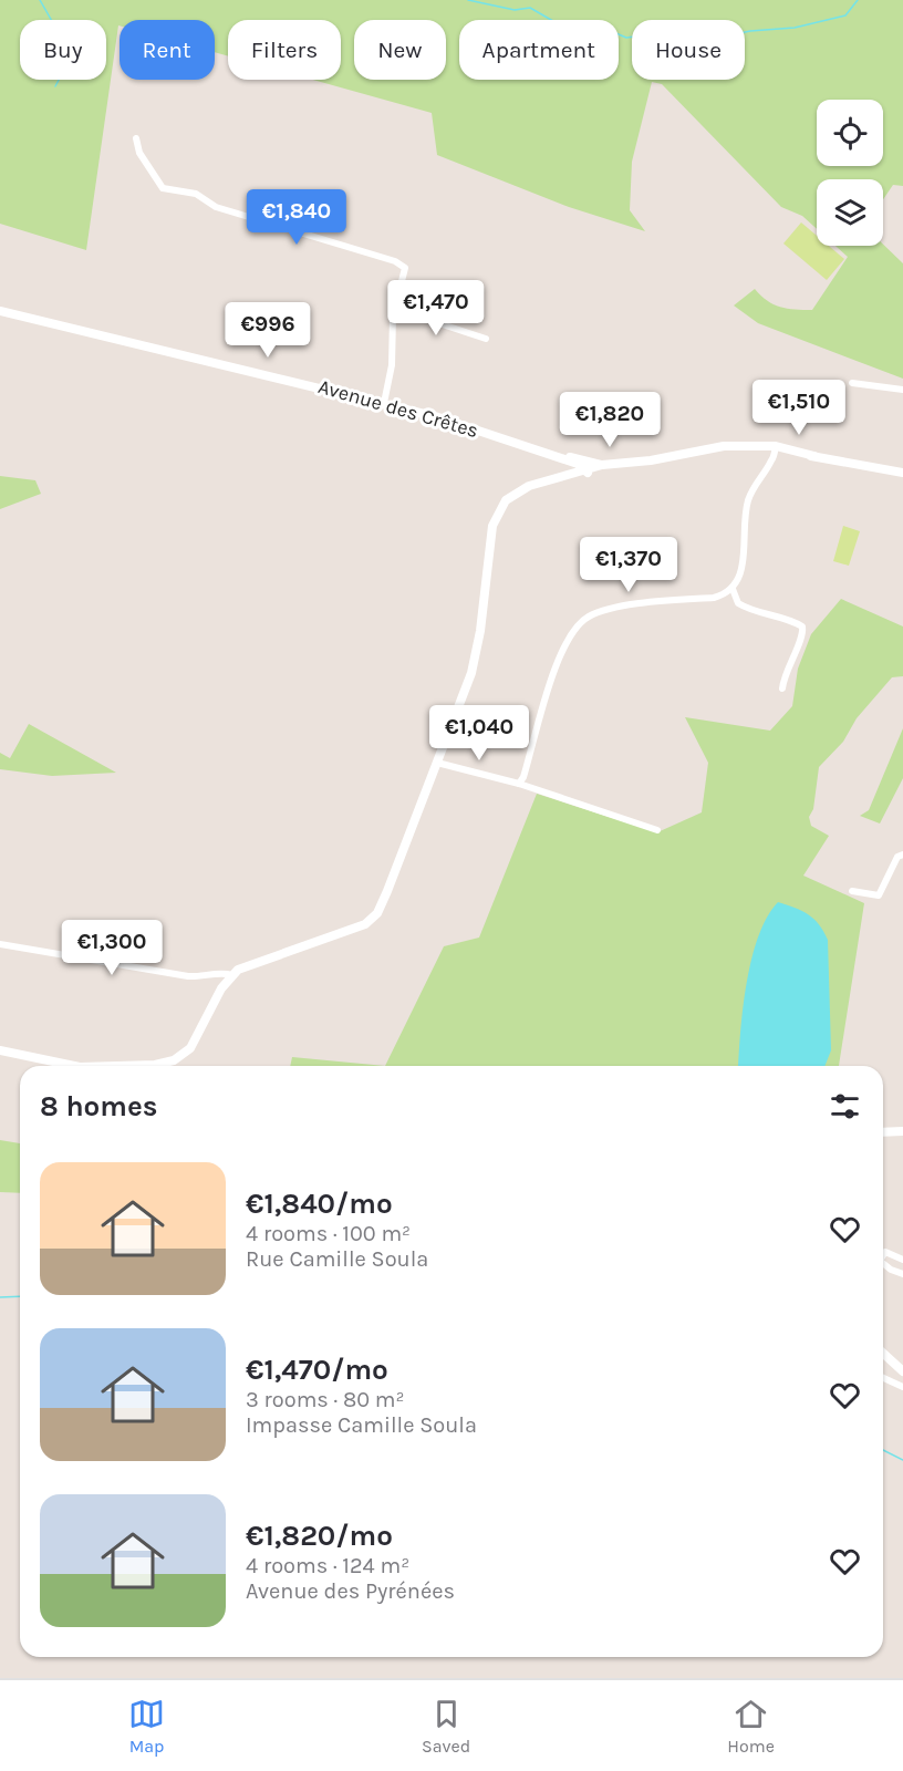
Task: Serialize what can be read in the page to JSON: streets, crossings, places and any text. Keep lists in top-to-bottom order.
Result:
{
  "streets": {
    "street": ["Avenue des Crêtes"]
  },
  "page": {
    "chip": [
      "Buy",
      "Rent",
      "Filters",
      "New",
      "Apartment",
      "House"
    ],
    "price": [
      "€1,840",
      "€1,470",
      "€996",
      "€1,510",
      "€1,820",
      "€1,370",
      "€1,040",
      "€1,300"
    ],
    "heading": "8 homes",
    "list": [
      {
        "name": "€1,840/mo",
        "note": "4 rooms · 100 m² · Rue Camille Soula"
      },
      {
        "name": "€1,470/mo",
        "note": "3 rooms · 80 m² · Impasse Camille Soula"
      },
      {
        "name": "€1,820/mo",
        "note": "4 rooms · 124 m² · Avenue des Pyrénées"
      }
    ],
    "tabs": ["Map", "Saved", "Home"]
  }
}
